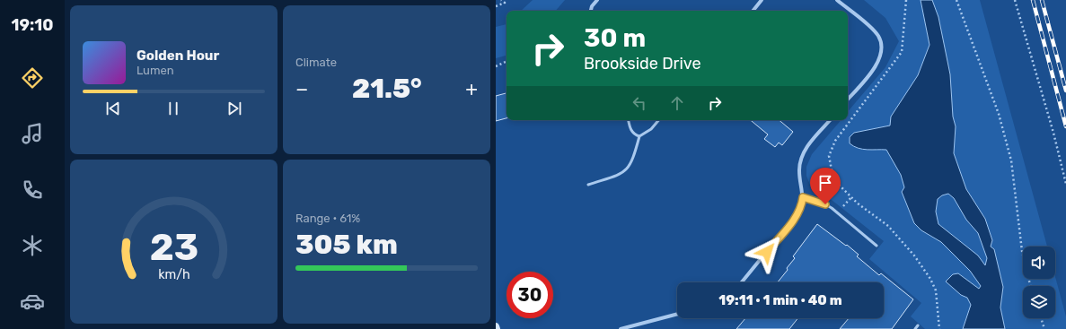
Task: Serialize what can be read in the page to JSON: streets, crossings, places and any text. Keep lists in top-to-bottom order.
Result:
{
  "page": {
    "tabs": "19:10",
    "tile": [
      "Climate",
      ["Range · 61%", "305 km"]
    ],
    "turn": ["30 m", "Brookside Drive"],
    "song": ["Golden Hour", "Lumen"],
    "heat": ["−", "21.5°", "+"],
    "limit": "30",
    "trip": "19:11 · 1 min · 40 m",
    "gauge": ["23", "km/h"]
  }
}
